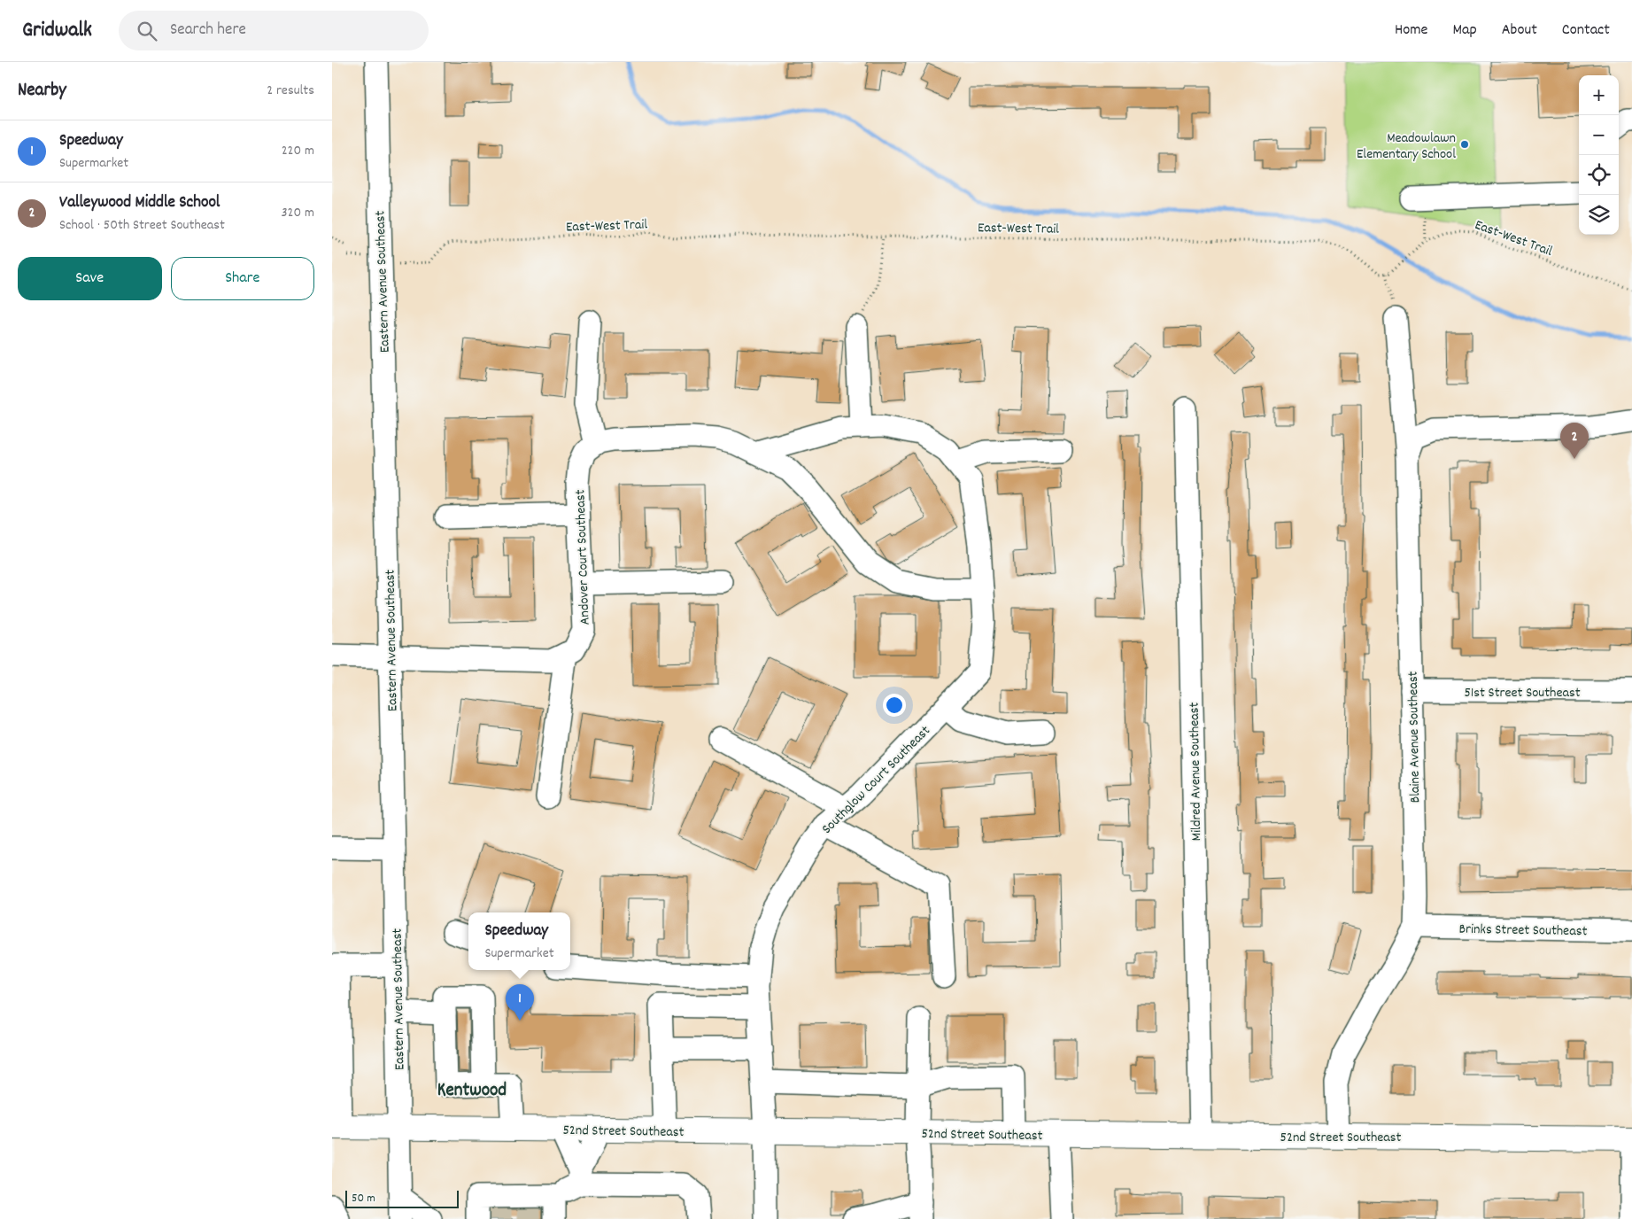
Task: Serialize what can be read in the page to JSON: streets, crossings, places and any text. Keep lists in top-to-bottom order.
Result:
{
  "streets": {
    "main road": ["52nd Street Southeast"],
    "street": [
      "Eastern Avenue Southeast",
      "Andover Court Southeast",
      "51st Street Southeast",
      "Blaine Avenue Southeast",
      "Mildred Avenue Southeast",
      "Southglow Court Southeast",
      "Brinks Street Southeast"
    ],
    "path": ["East-West Trail"]
  },
  "crossings": [
    ["East-West Trail", "Eastern Avenue Southeast"],
    ["Eastern Avenue Southeast", "Andover Court Southeast"],
    ["Eastern Avenue Southeast", "52nd Street Southeast"],
    ["51st Street Southeast", "Blaine Avenue Southeast"],
    ["Blaine Avenue Southeast", "Brinks Street Southeast"],
    ["Blaine Avenue Southeast", "52nd Street Southeast"],
    ["Mildred Avenue Southeast", "52nd Street Southeast"],
    ["Southglow Court Southeast", "52nd Street Southeast"]
  ],
  "districts": ["Kentwood"],
  "places": ["Meadowlawn Elementary School"],
  "scale_bar": "50 m",
  "page": {
    "header": "Gridwalk",
    "search": "Search here",
    "nav": [
      "Home",
      "Map",
      "About",
      "Contact"
    ],
    "heading": ["Nearby", "2 results"],
    "map_buttons": ["+", "−"],
    "list": [
      {
        "mark": "1",
        "name": "Speedway",
        "note": "Supermarket",
        "value": "220 m"
      },
      {
        "mark": "2",
        "name": "Valleywood Middle School",
        "note": "School · 50th Street Southeast",
        "value": "320 m"
      }
    ],
    "buttons": ["Save", "Share"],
    "pins": ["2", "1"],
    "popup": ["Speedway", "Supermarket"],
    "scale": "50 m"
  }
}
